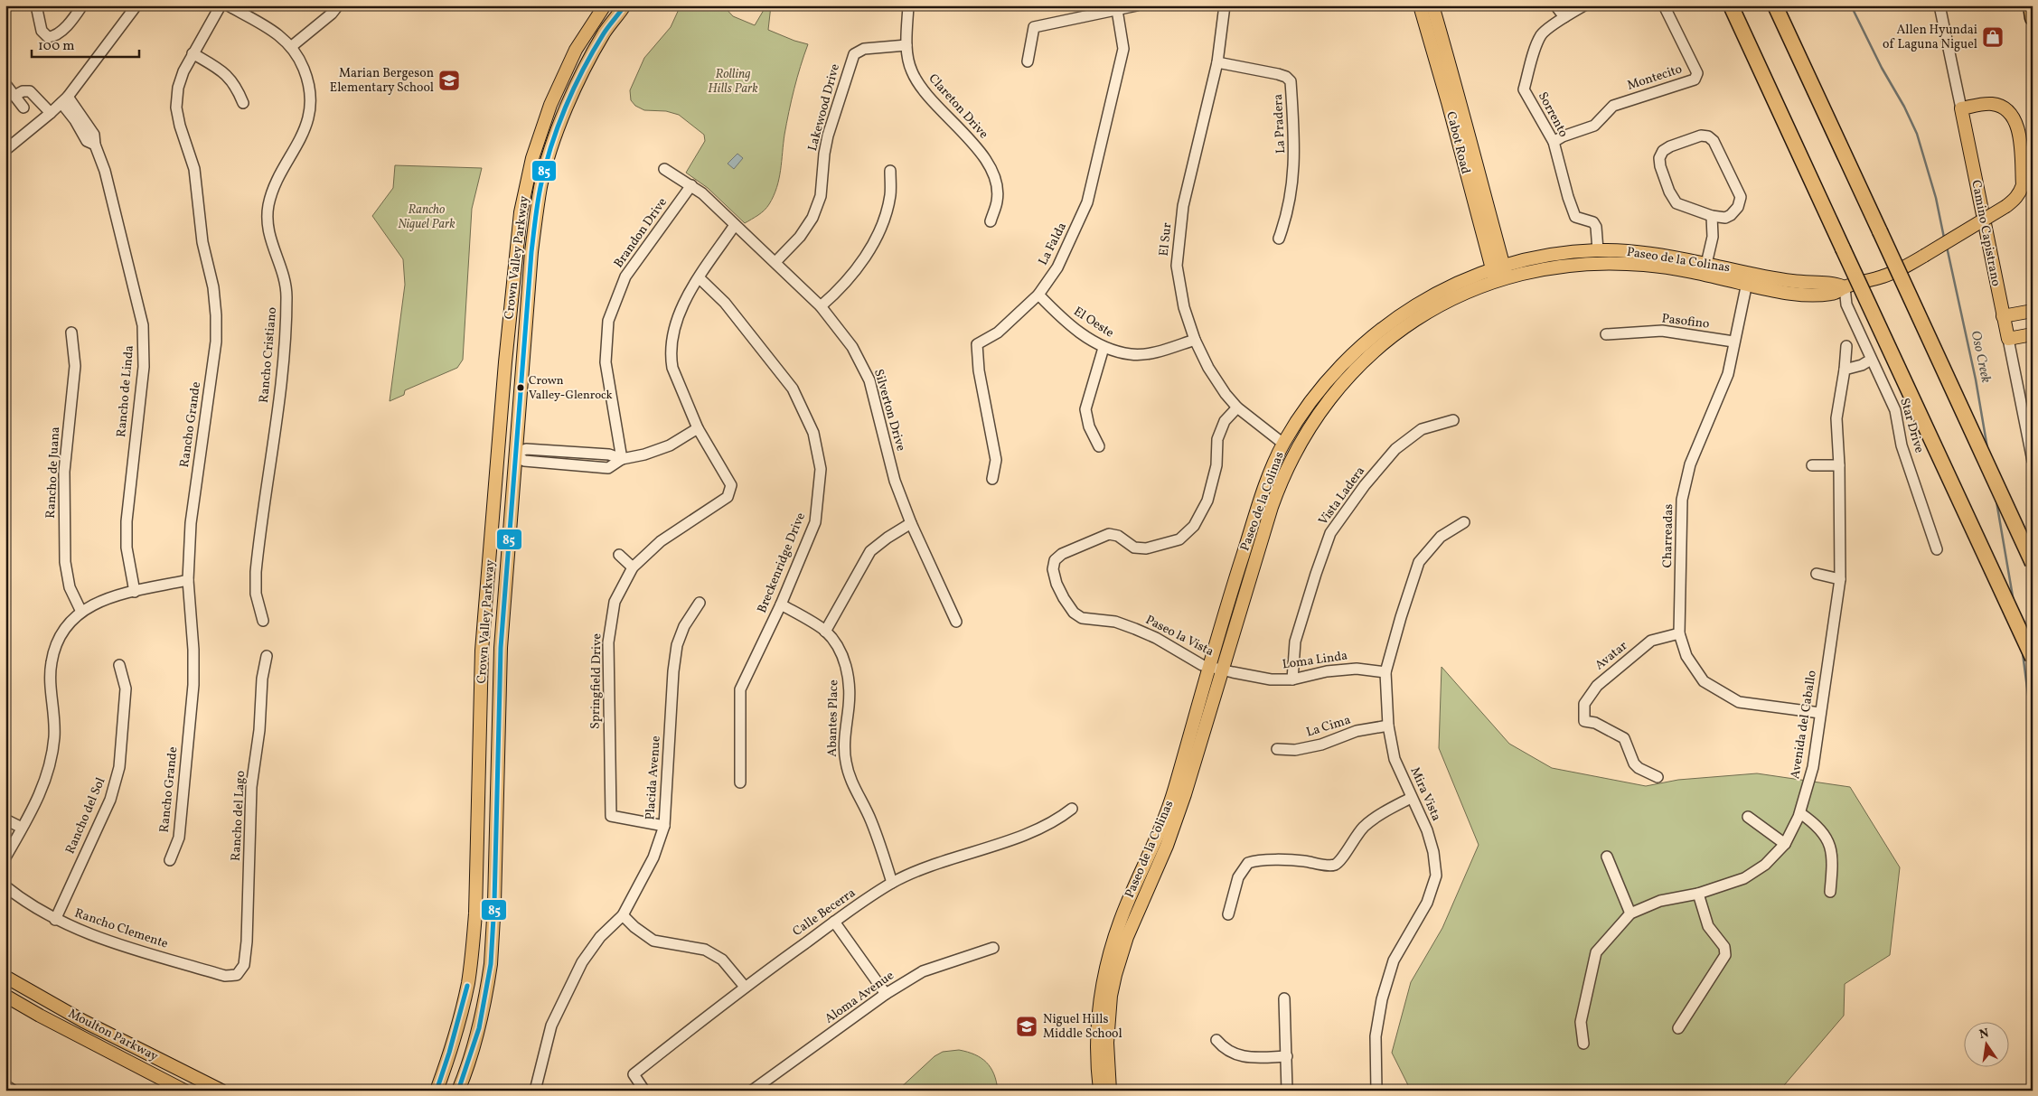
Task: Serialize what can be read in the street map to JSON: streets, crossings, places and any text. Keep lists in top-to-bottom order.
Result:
{
  "streets": {
    "main road": [
      "Cabot Road",
      "Camino Capistrano",
      "Crown Valley Parkway",
      "Paseo de la Colinas",
      "Moulton Parkway"
    ],
    "street": [
      "Montecito",
      "Clareton Drive",
      "Lakewood Drive",
      "Sorrento",
      "La Pradera",
      "Brandon Drive",
      "El Sur",
      "La Falda",
      "Pasofino",
      "El Oeste",
      "Rancho Cristiano",
      "Rancho de Linda",
      "Silverton Drive",
      "Rancho Grande",
      "Star Drive",
      "Rancho de Juana",
      "Vista Ladera",
      "Charreadas",
      "Breckenridge Drive",
      "Paseo la Vista",
      "Avatar",
      "Loma Linda",
      "Springfield Drive",
      "Abantes Place",
      "Avenida del Caballo",
      "La Cima",
      "Placida Avenue",
      "Mira Vista",
      "Rancho del Sol",
      "Rancho del Lago",
      "Calle Becerra",
      "Rancho Clemente",
      "Aloma Avenue"
    ]
  },
  "crossings": [
    ["Montecito", "Sorrento"],
    ["Clareton Drive", "Lakewood Drive"],
    ["Lakewood Drive", "Silverton Drive"],
    ["Sorrento", "Paseo de la Colinas"],
    ["La Pradera", "El Sur"],
    ["Cabot Road", "Paseo de la Colinas"],
    ["Brandon Drive", "Silverton Drive"],
    ["Camino Capistrano", "Paseo de la Colinas"],
    ["El Sur", "Paseo de la Colinas"],
    ["El Sur", "El Oeste"],
    ["El Sur", "Paseo la Vista"],
    ["La Falda", "El Oeste"],
    ["Paseo de la Colinas", "Star Drive"],
    ["Paseo de la Colinas", "Charreadas"],
    ["Paseo de la Colinas", "Paseo la Vista"],
    ["Paseo de la Colinas", "Loma Linda"],
    ["Pasofino", "Charreadas"],
    ["Silverton Drive", "Springfield Drive"],
    ["Vista Ladera", "Loma Linda"],
    ["Charreadas", "Avatar"],
    ["Charreadas", "Avenida del Caballo"],
    ["Breckenridge Drive", "Springfield Drive"],
    ["Breckenridge Drive", "Abantes Place"],
    ["Paseo la Vista", "Loma Linda"],
    ["Loma Linda", "Mira Vista"],
    ["Springfield Drive", "Placida Avenue"],
    ["Abantes Place", "Calle Becerra"],
    ["La Cima", "Mira Vista"],
    ["Rancho del Sol", "Rancho Clemente"],
    ["Rancho del Lago", "Rancho Clemente"]
  ],
  "water": ["Oso Creek"],
  "parks": ["Rolling Hills Park", "Rancho Niguel Park"],
  "places": {
    "shop": ["Allen Hyundai of Laguna Niguel"],
    "school or university": ["Marian Bergeson Elementary School", "Niguel Hills Middle School"],
    "other": ["Crown Valley-Glenrock"]
  },
  "lines": ["transit line 85"],
  "scale_bar": "100 m",
  "north": "top"
}
